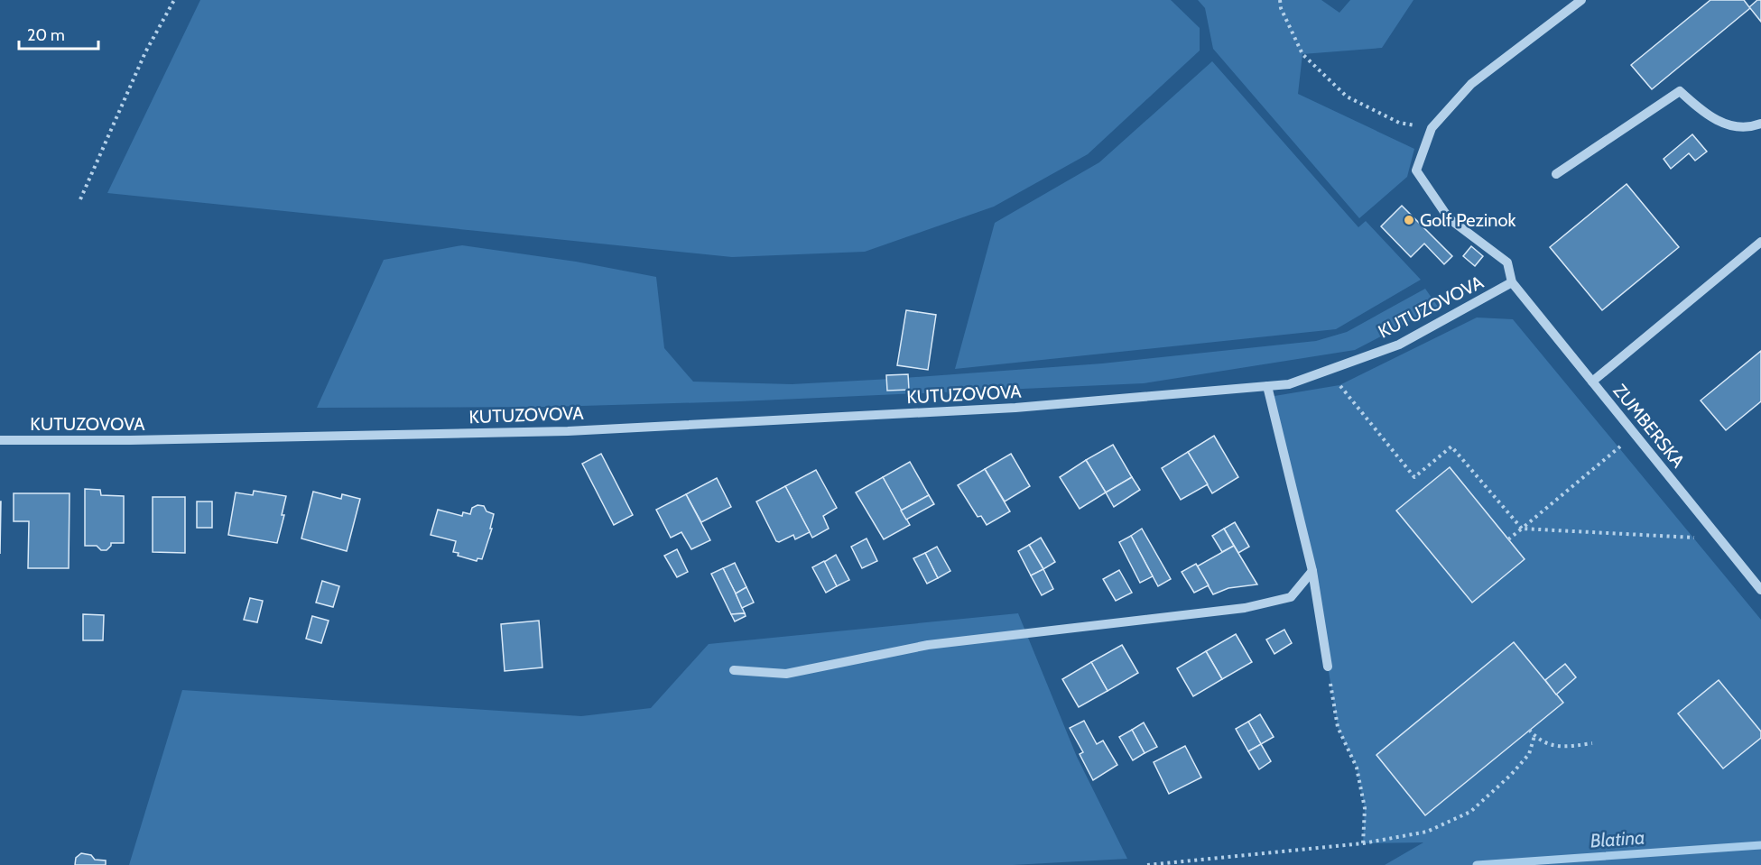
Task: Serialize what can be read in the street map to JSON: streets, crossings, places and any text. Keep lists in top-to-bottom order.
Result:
{
  "streets": {
    "street": ["KUTUZOVOVA", "ZUMBERSKA"]
  },
  "crossings": [
    ["KUTUZOVOVA", "ZUMBERSKA"]
  ],
  "water": ["Blatina"],
  "places": ["Golf Pezinok"],
  "scale_bar": "20 m"
}
